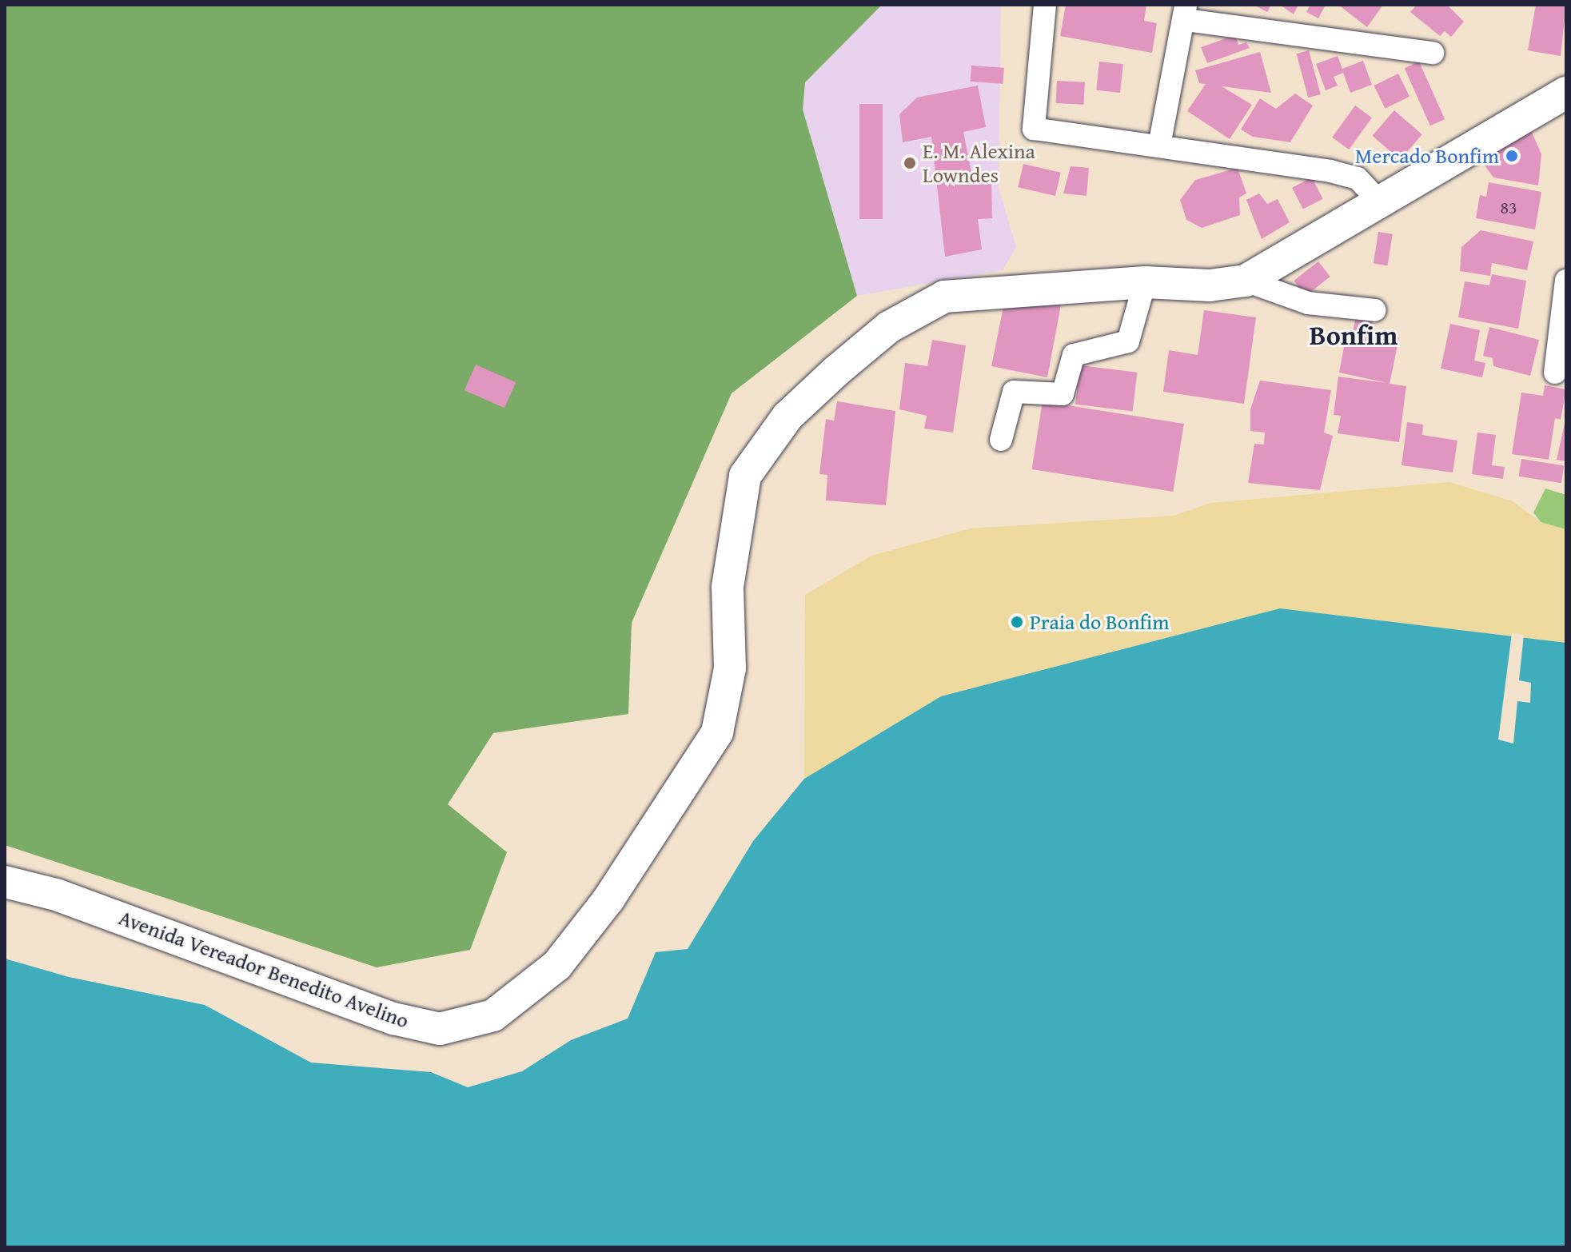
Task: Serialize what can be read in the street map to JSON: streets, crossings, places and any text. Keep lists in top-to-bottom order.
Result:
{
  "streets": {
    "main road": ["Avenida Vereador Benedito Avelino"]
  },
  "districts": ["Bonfim"],
  "places": ["Mercado Bonfim", "E. M. Alexina Lowndes", "Praia do Bonfim"],
  "house_numbers": ["83"]
}
